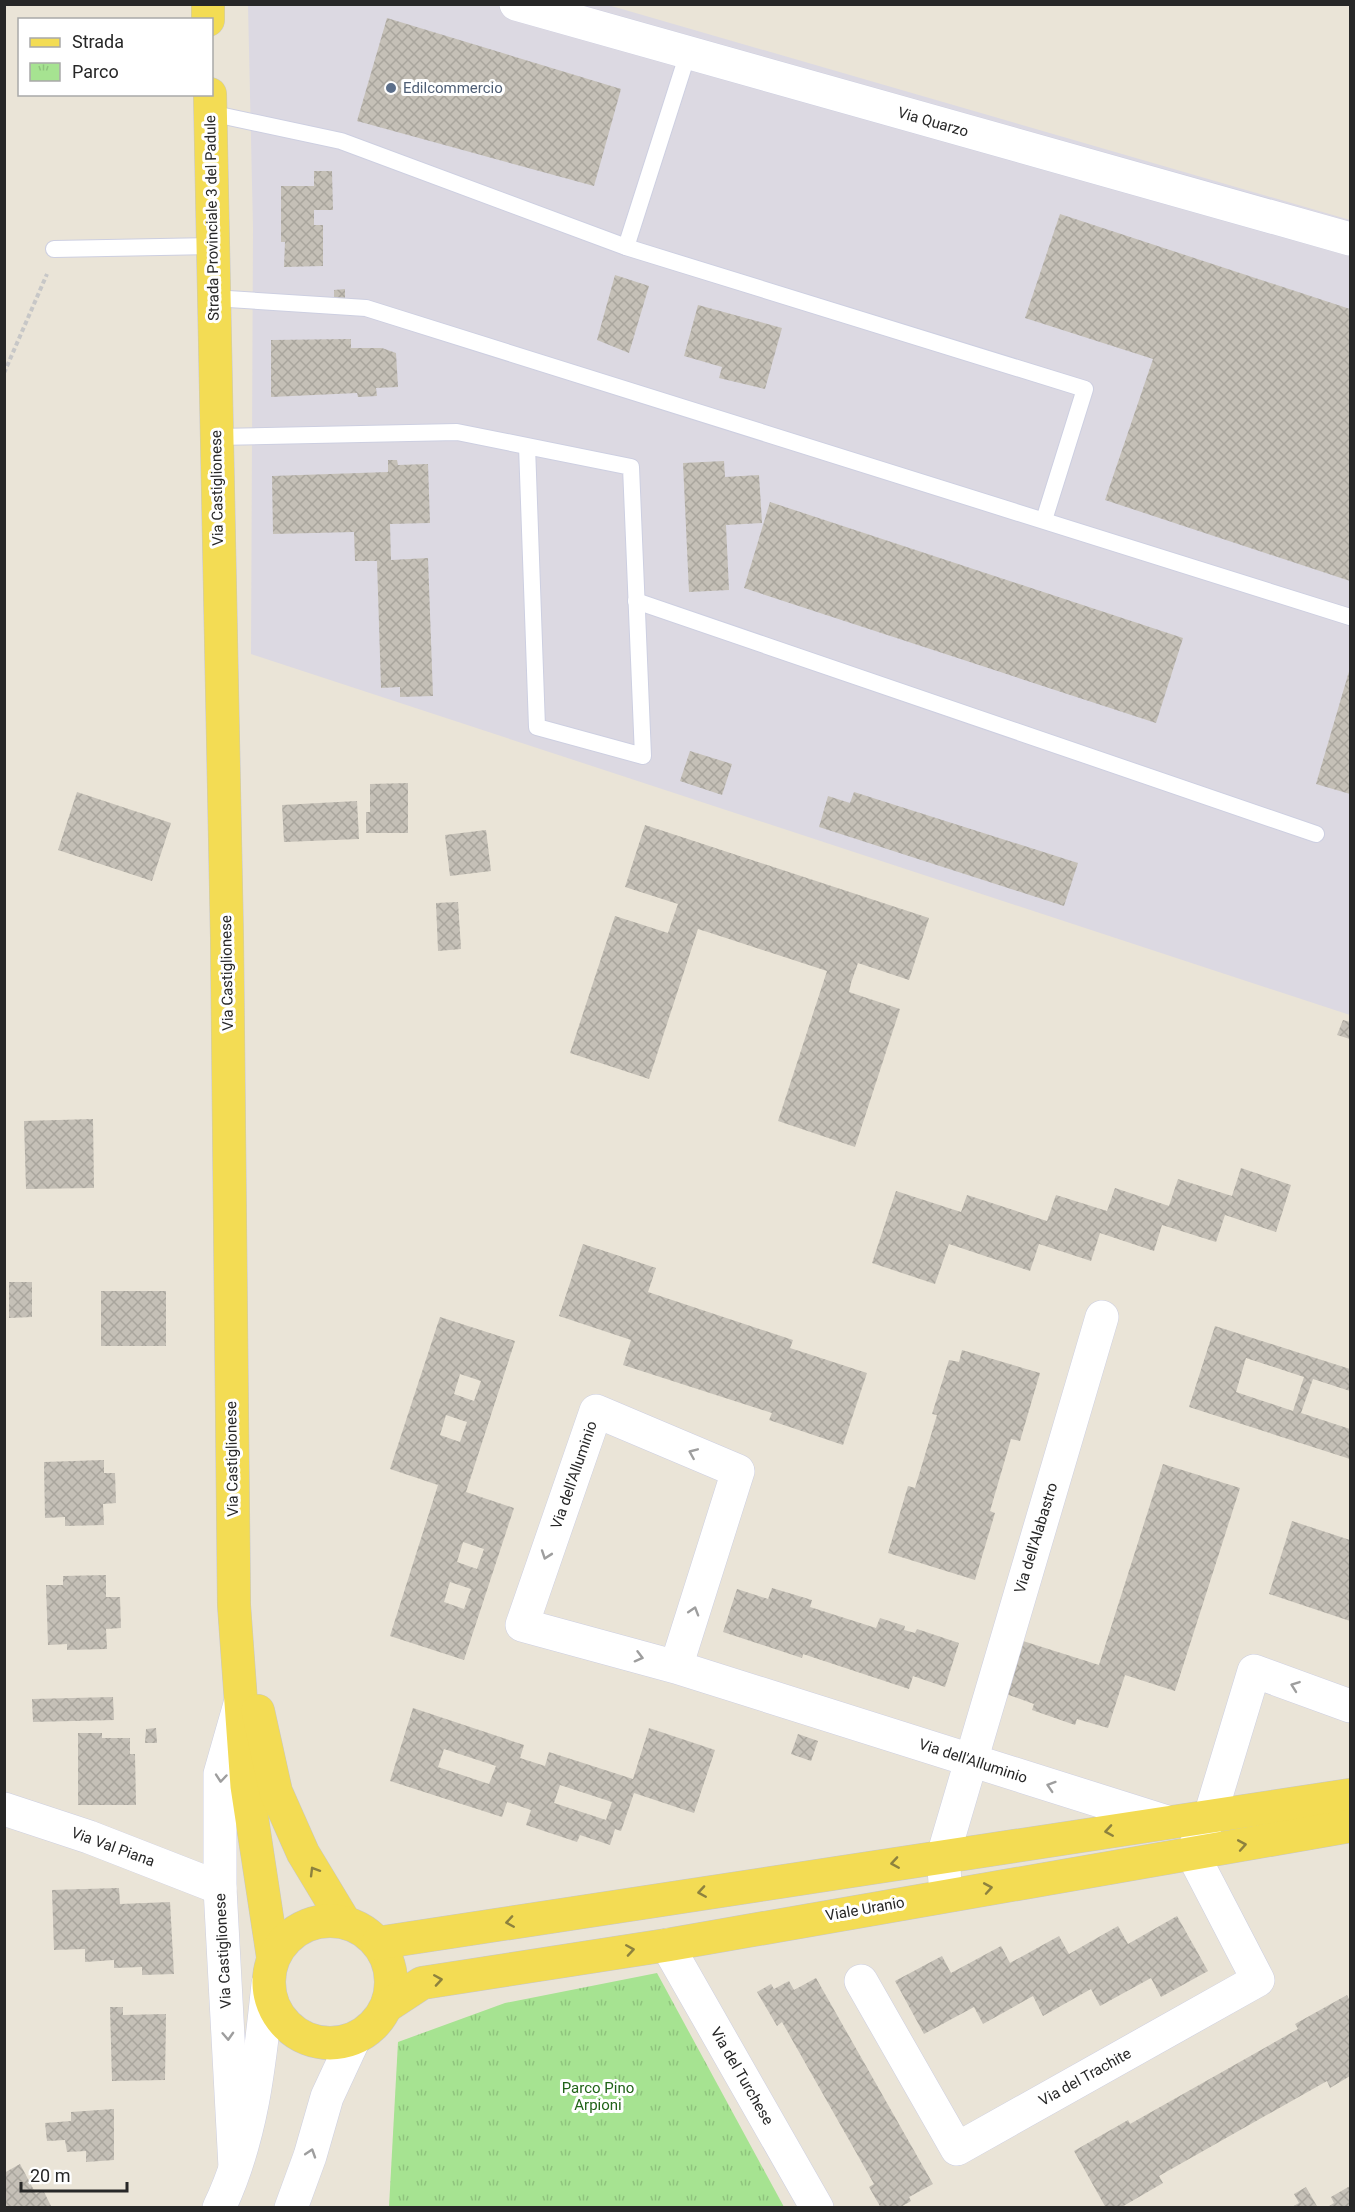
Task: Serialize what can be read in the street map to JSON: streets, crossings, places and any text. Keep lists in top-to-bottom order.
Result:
{
  "streets": {
    "main road": ["Strada Provinciale 3 del Padule", "Via Castiglionese", "Viale Uranio"],
    "street": [
      "Via Quarzo",
      "Via dell'Alluminio",
      "Via dell'Alabastro",
      "Via Val Piana",
      "Via del Turchese",
      "Via del Trachite"
    ]
  },
  "crossings": [
    ["Strada Provinciale 3 del Padule", "Via Castiglionese"],
    ["Via Castiglionese", "Via Val Piana"],
    ["Via Castiglionese", "Viale Uranio"],
    ["Via dell'Alluminio", "Via dell'Alabastro"],
    ["Viale Uranio", "Via del Turchese"],
    ["Viale Uranio", "Via del Trachite"]
  ],
  "parks": ["Parco Pino Arpioni"],
  "places": ["Edilcommercio"],
  "legend": ["Strada", "Parco"],
  "scale_bar": "20 m"
}
